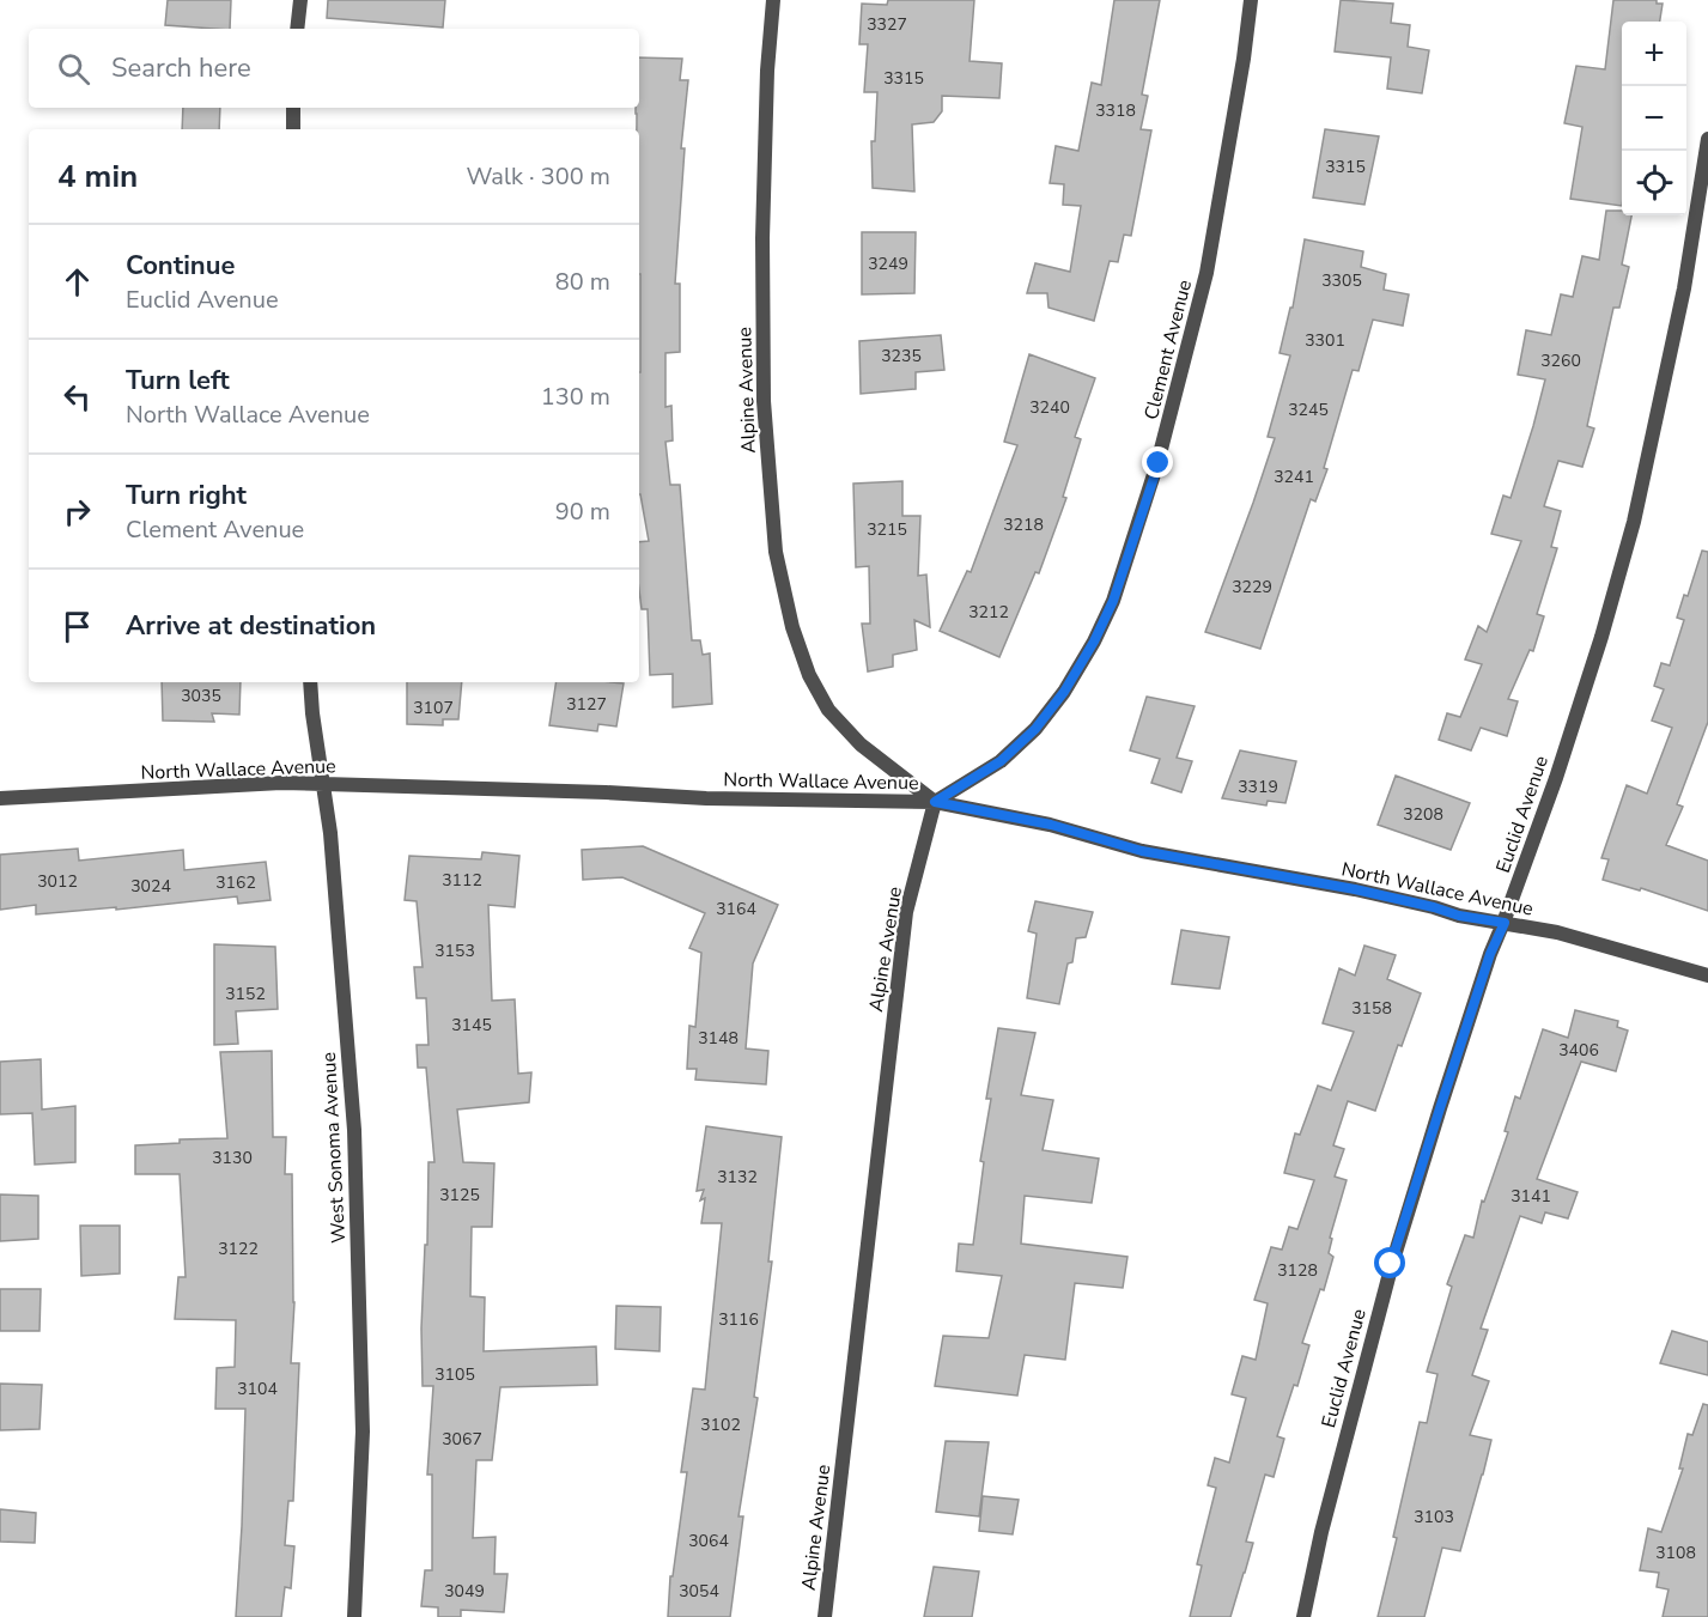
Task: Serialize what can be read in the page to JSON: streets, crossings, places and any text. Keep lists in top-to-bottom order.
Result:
{
  "streets": {
    "street": [
      "Clement Avenue",
      "Alpine Avenue",
      "North Wallace Avenue",
      "Euclid Avenue",
      "West Sonoma Avenue"
    ]
  },
  "crossings": [
    ["Clement Avenue", "Alpine Avenue"],
    ["Clement Avenue", "North Wallace Avenue"],
    ["Alpine Avenue", "North Wallace Avenue"],
    ["North Wallace Avenue", "Euclid Avenue"],
    ["North Wallace Avenue", "West Sonoma Avenue"]
  ],
  "house_numbers": [
    "3327",
    "3315",
    "3318",
    "3315",
    "3249",
    "3305",
    "3301",
    "3235",
    "3260",
    "3240",
    "3245",
    "3241",
    "3218",
    "3215",
    "3229",
    "3212",
    "3035",
    "3127",
    "3107",
    "3319",
    "3208",
    "3112",
    "3012",
    "3162",
    "3024",
    "3164",
    "3153",
    "3152",
    "3158",
    "3145",
    "3148",
    "3406",
    "3130",
    "3132",
    "3125",
    "3141",
    "3122",
    "3128",
    "3116",
    "3105",
    "3104",
    "3102",
    "3067",
    "3103",
    "3064",
    "3108",
    "3049",
    "3054"
  ],
  "page": {
    "map_buttons": ["+", "−"],
    "search": "Search here",
    "heading": ["4 min", "Walk · 300 m"],
    "list": [
      ["Continue", "Euclid Avenue", "80 m"],
      ["Turn left", "North Wallace Avenue", "130 m"],
      ["Turn right", "Clement Avenue", "90 m"],
      "Arrive at destination"
    ]
  }
}
